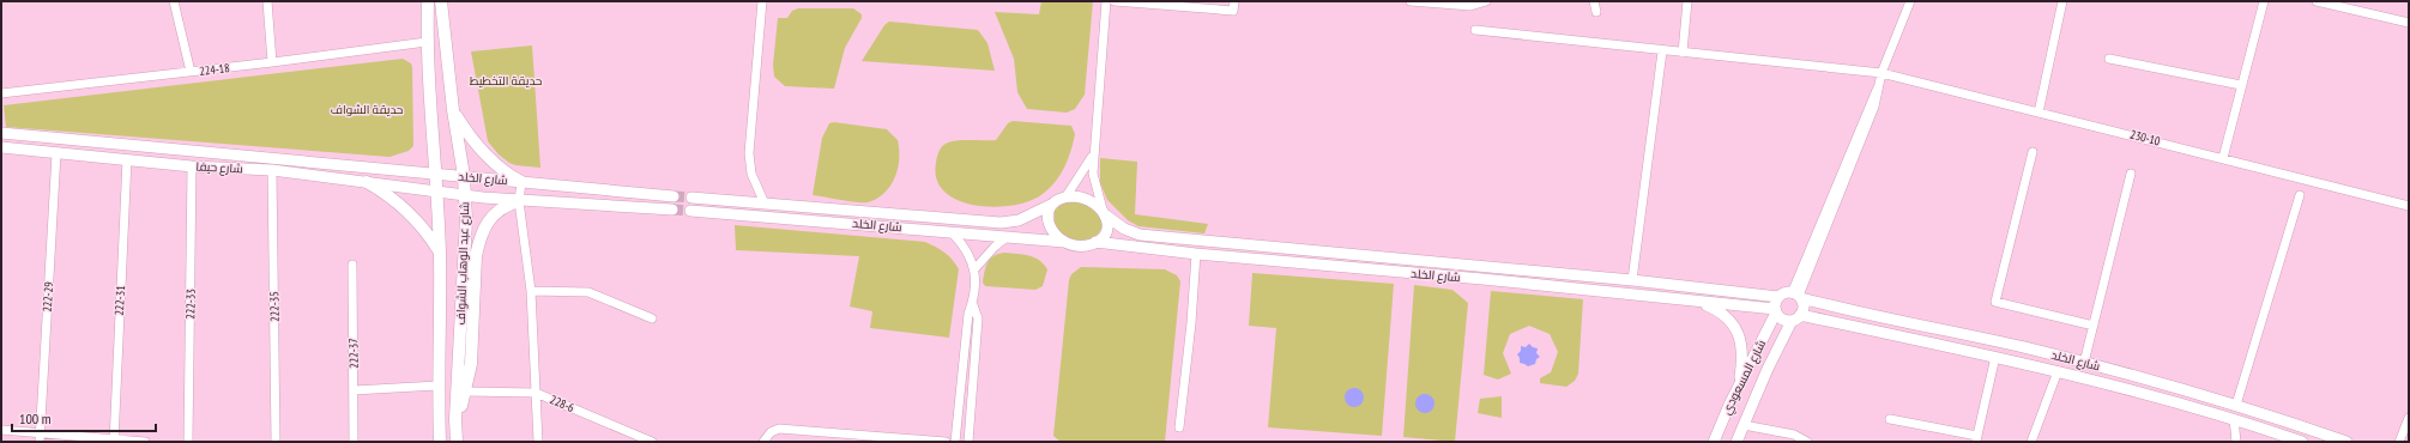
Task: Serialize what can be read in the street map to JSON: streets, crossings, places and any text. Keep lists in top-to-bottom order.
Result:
{
  "streets": {
    "main road": [
      "شارع حيفا",
      "شارع الخلد",
      "شارع عبد الوهاب الشواف",
      "شارع المسعودي"
    ],
    "street": [
      "224-18",
      "230-10",
      "222-29",
      "222-31",
      "222-33",
      "222-35",
      "222-37",
      "228-6"
    ]
  },
  "crossings": [
    ["224-18", "شارع عبد الوهاب الشواف"],
    ["شارع حيفا", "شارع الخلد"],
    ["شارع حيفا", "شارع عبد الوهاب الشواف"],
    ["شارع حيفا", "222-29"],
    ["شارع حيفا", "222-31"],
    ["شارع حيفا", "222-33"],
    ["شارع حيفا", "222-35"],
    ["شارع الخلد", "شارع عبد الوهاب الشواف"],
    ["شارع الخلد", "شارع المسعودي"]
  ],
  "parks": ["حديقة التخطيط", "حديقة الشواف"],
  "scale_bar": "100 m"
}
